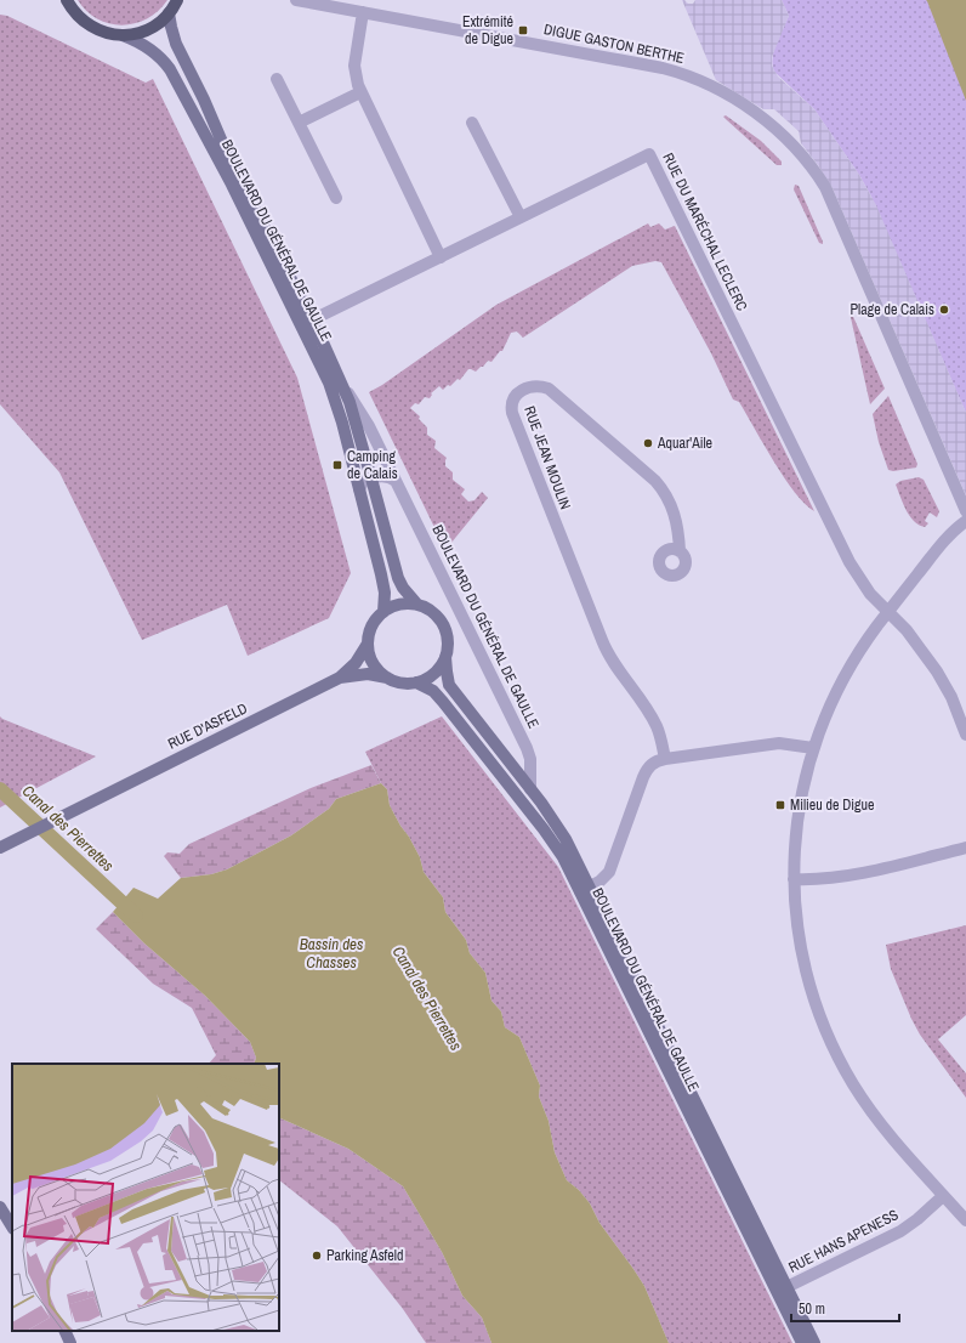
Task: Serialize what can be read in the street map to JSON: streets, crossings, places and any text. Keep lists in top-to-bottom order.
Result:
{
  "streets": {
    "street": [
      "DIGUE GASTON BERTHE",
      "RUE DU MARÉCHAL LECLERC",
      "BOULEVARD DU GÉNÉRAL DE GAULLE",
      "RUE JEAN MOULIN",
      "RUE D'ASFELD",
      "RUE HANS APENESS"
    ]
  },
  "crossings": [
    ["RUE DU MARÉCHAL LECLERC", "BOULEVARD DU GÉNÉRAL DE GAULLE"],
    ["BOULEVARD DU GÉNÉRAL DE GAULLE", "RUE D'ASFELD"],
    ["BOULEVARD DU GÉNÉRAL DE GAULLE", "RUE HANS APENESS"]
  ],
  "water": ["Canal des Pierrettes", "Bassin des Chasses"],
  "places": {
    "transit": ["Extrémité de Digue", "Camping de Calais", "Milieu de Digue"],
    "other": ["Plage de Calais", "Aquar'Aile", "Parking Asfeld"]
  },
  "scale_bar": "50 m"
}
